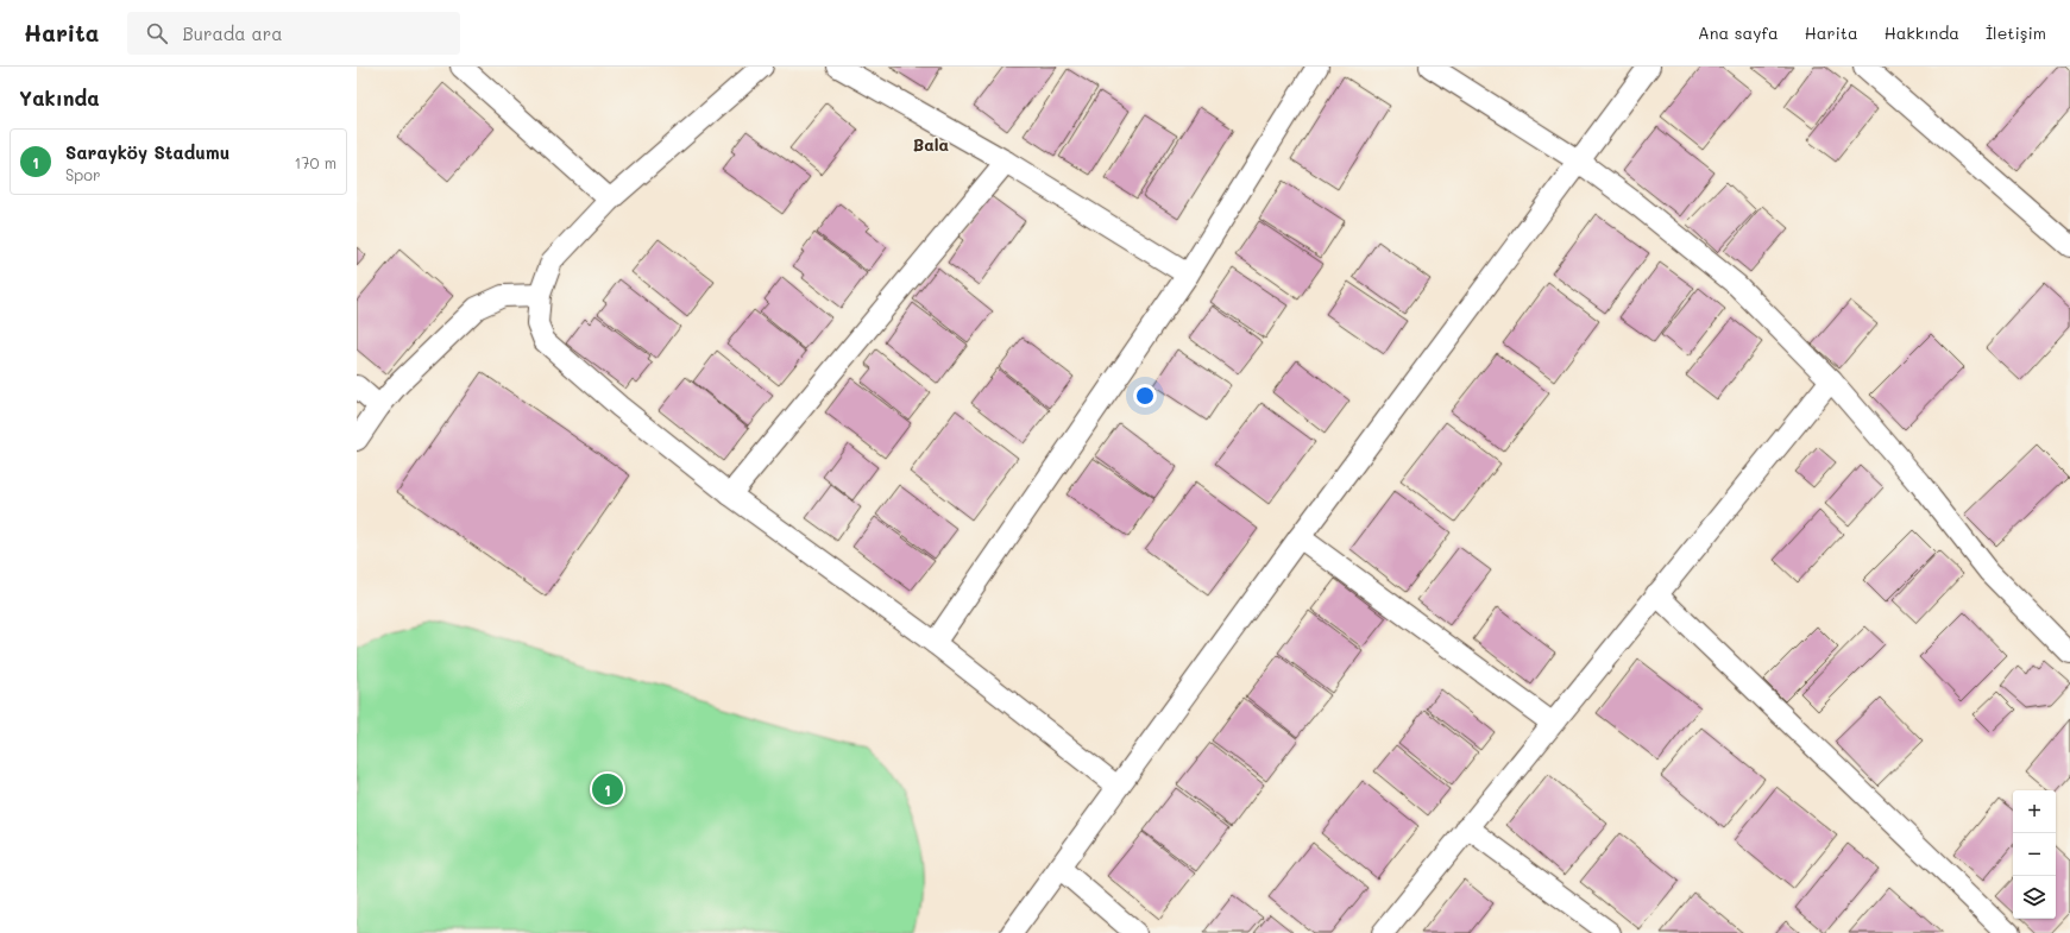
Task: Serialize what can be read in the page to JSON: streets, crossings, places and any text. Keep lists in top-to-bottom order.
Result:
{
  "districts": ["Bala"],
  "page": {
    "header": "Harita",
    "search": "Burada ara",
    "nav": [
      "Ana sayfa",
      "Harita",
      "Hakkında",
      "İletişim"
    ],
    "heading": "Yakında",
    "list": [
      {
        "mark": "1",
        "name": "Sarayköy Stadumu",
        "note": "Spor",
        "value": "170 m"
      }
    ],
    "pins": "1",
    "map_buttons": ["+", "−"]
  }
}
